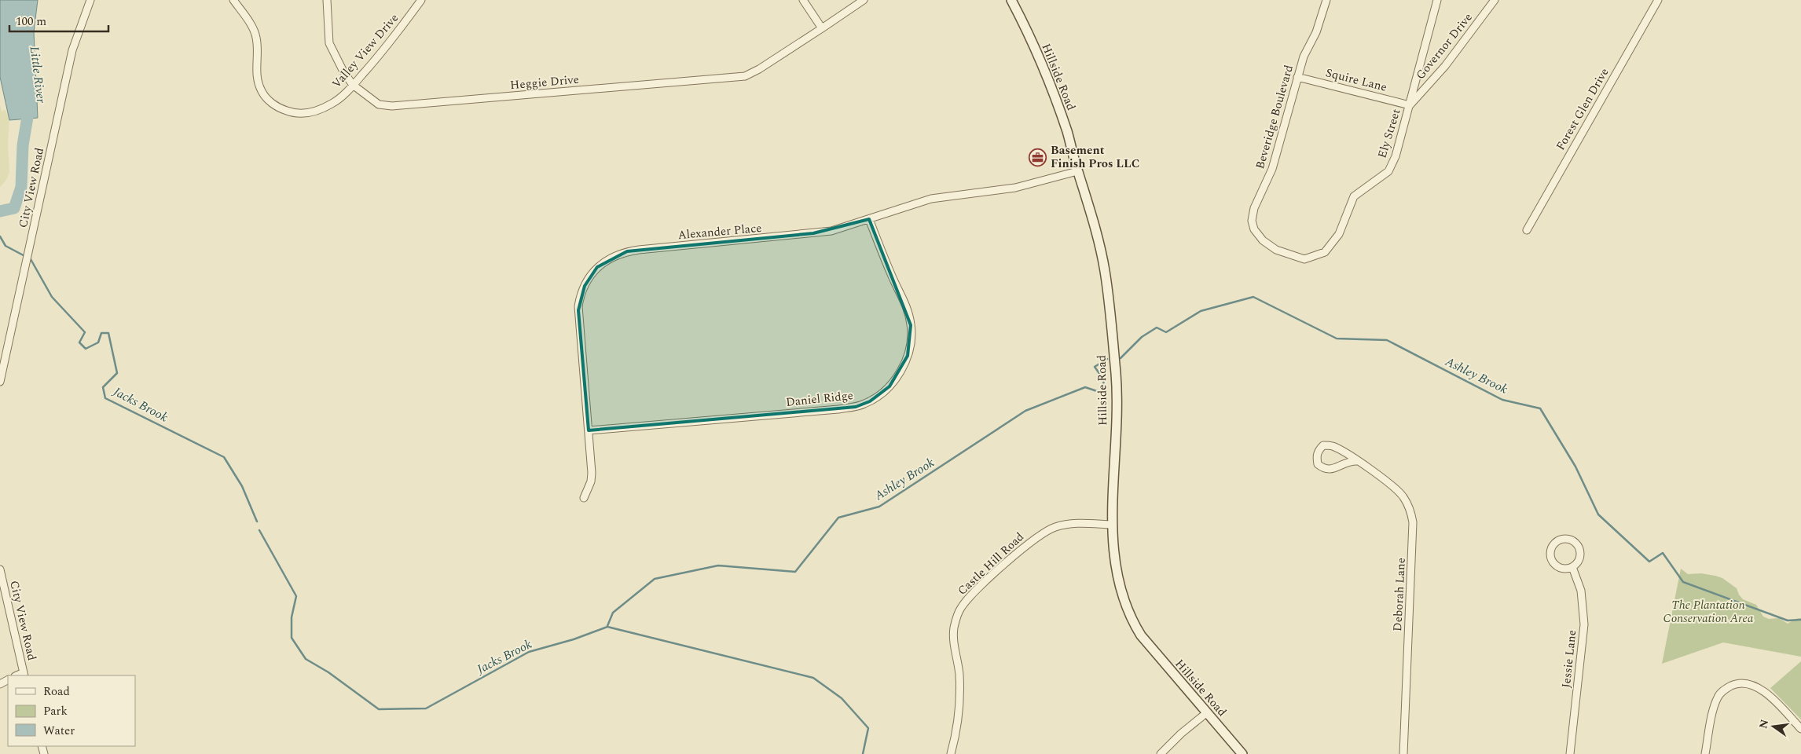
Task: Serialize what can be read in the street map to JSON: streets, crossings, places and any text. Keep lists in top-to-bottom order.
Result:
{
  "streets": {
    "street": [
      "Governor Drive",
      "Valley View Drive",
      "Hillside Road",
      "Squire Lane",
      "Heggie Drive",
      "Forest Glen Drive",
      "Beveridge Boulevard",
      "Ely Street",
      "City View Road",
      "Alexander Place",
      "Daniel Ridge",
      "Castle Hill Road",
      "Deborah Lane",
      "Jessie Lane"
    ]
  },
  "crossings": [
    ["Governor Drive", "Squire Lane"],
    ["Governor Drive", "Ely Street"],
    ["Valley View Drive", "Heggie Drive"],
    ["Hillside Road", "Alexander Place"],
    ["Hillside Road", "Castle Hill Road"],
    ["Squire Lane", "Beveridge Boulevard"],
    ["Squire Lane", "Ely Street"],
    ["Beveridge Boulevard", "Ely Street"],
    ["Alexander Place", "Daniel Ridge"]
  ],
  "water": ["Little River", "Ashley Brook", "Jacks Brook"],
  "parks": ["The Plantation Conservation Area"],
  "places": {
    "office": ["Basement Finish Pros LLC"]
  },
  "legend": ["Road", "Park", "Water"],
  "scale_bar": "100 m",
  "north": "left"
}
